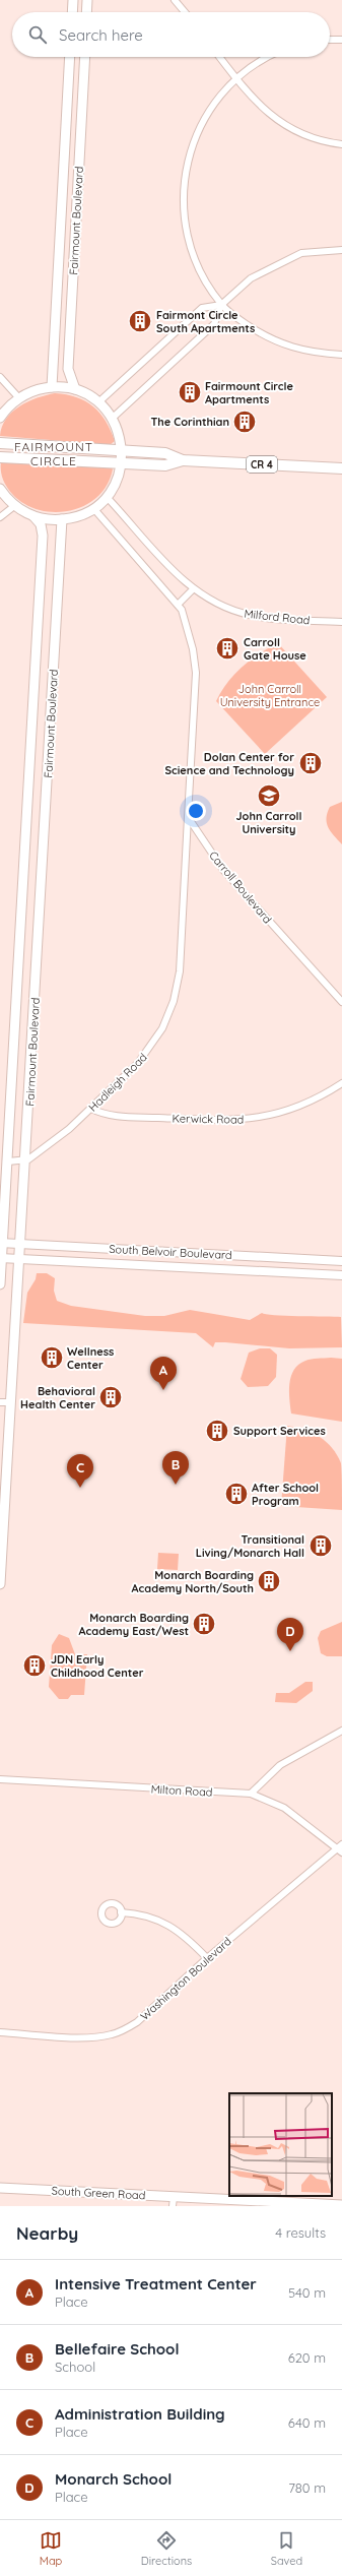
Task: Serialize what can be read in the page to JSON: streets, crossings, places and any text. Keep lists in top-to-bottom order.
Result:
{
  "streets": {
    "main road": ["Fairmount Boulevard", "CR 4", "South Green Road"],
    "street": [
      "Milford Road",
      "Carroll Boulevard",
      "Hadleigh Road",
      "Kerwick Road",
      "South Belvoir Boulevard",
      "Milton Road",
      "Washington Boulevard"
    ]
  },
  "crossings": [
    ["Fairmount Boulevard", "Hadleigh Road"],
    ["Fairmount Boulevard", "South Belvoir Boulevard"],
    ["Carroll Boulevard", "Hadleigh Road"],
    ["Hadleigh Road", "Kerwick Road"],
    ["Milton Road", "Washington Boulevard"]
  ],
  "districts": ["FAIRMOUNT CIRCLE"],
  "parks": ["John Carroll University Entrance"],
  "places": {
    "building": [
      "Fairmont Circle South Apartments",
      "Fairmount Circle Apartments",
      "The Corinthian",
      "Carroll Gate House",
      "Dolan Center for Science and Technology",
      "Wellness Center",
      "Behavioral Health Center",
      "Support Services",
      "After School Program",
      "Transitional Living/Monarch Hall",
      "Monarch Boarding Academy North/South",
      "Monarch Boarding Academy East/West",
      "JDN Early Childhood Center"
    ],
    "school or university": ["John Carroll University"]
  },
  "page": {
    "search": "Search here",
    "pins": [
      "A",
      "B",
      "C",
      "D"
    ],
    "heading": ["Nearby", "4 results"],
    "list": [
      {
        "mark": "A",
        "name": "Intensive Treatment Center",
        "note": "Place",
        "value": "540 m"
      },
      {
        "mark": "B",
        "name": "Bellefaire School",
        "note": "School",
        "value": "620 m"
      },
      {
        "mark": "C",
        "name": "Administration Building",
        "note": "Place",
        "value": "640 m"
      },
      {
        "mark": "D",
        "name": "Monarch School",
        "note": "Place",
        "value": "780 m"
      }
    ],
    "nav": ["Map", "Directions", "Saved"]
  }
}
